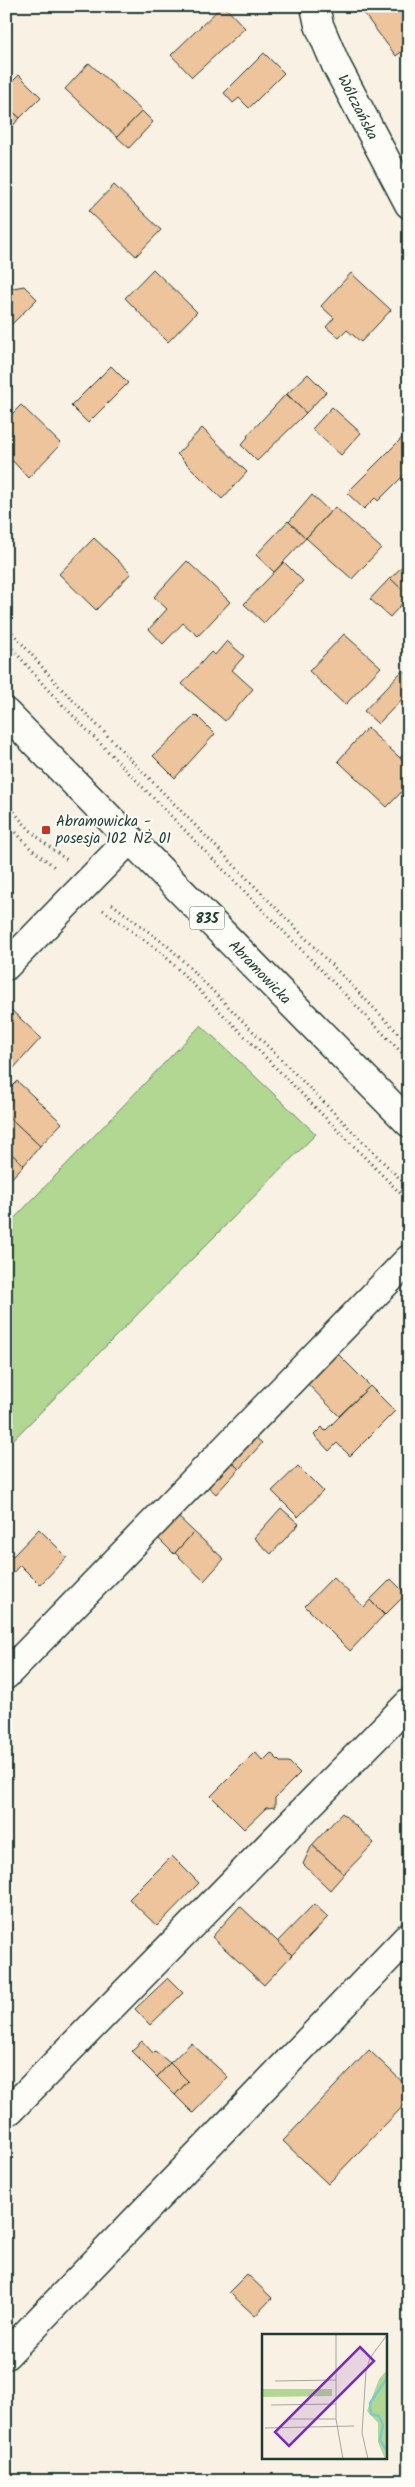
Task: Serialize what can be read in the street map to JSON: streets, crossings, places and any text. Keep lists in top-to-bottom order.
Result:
{
  "streets": {
    "main road": ["Wólczańska", "835", "Abramowicka"]
  },
  "places": {
    "transit": ["Abramowicka - posesja 102 NŻ 01"]
  }
}
